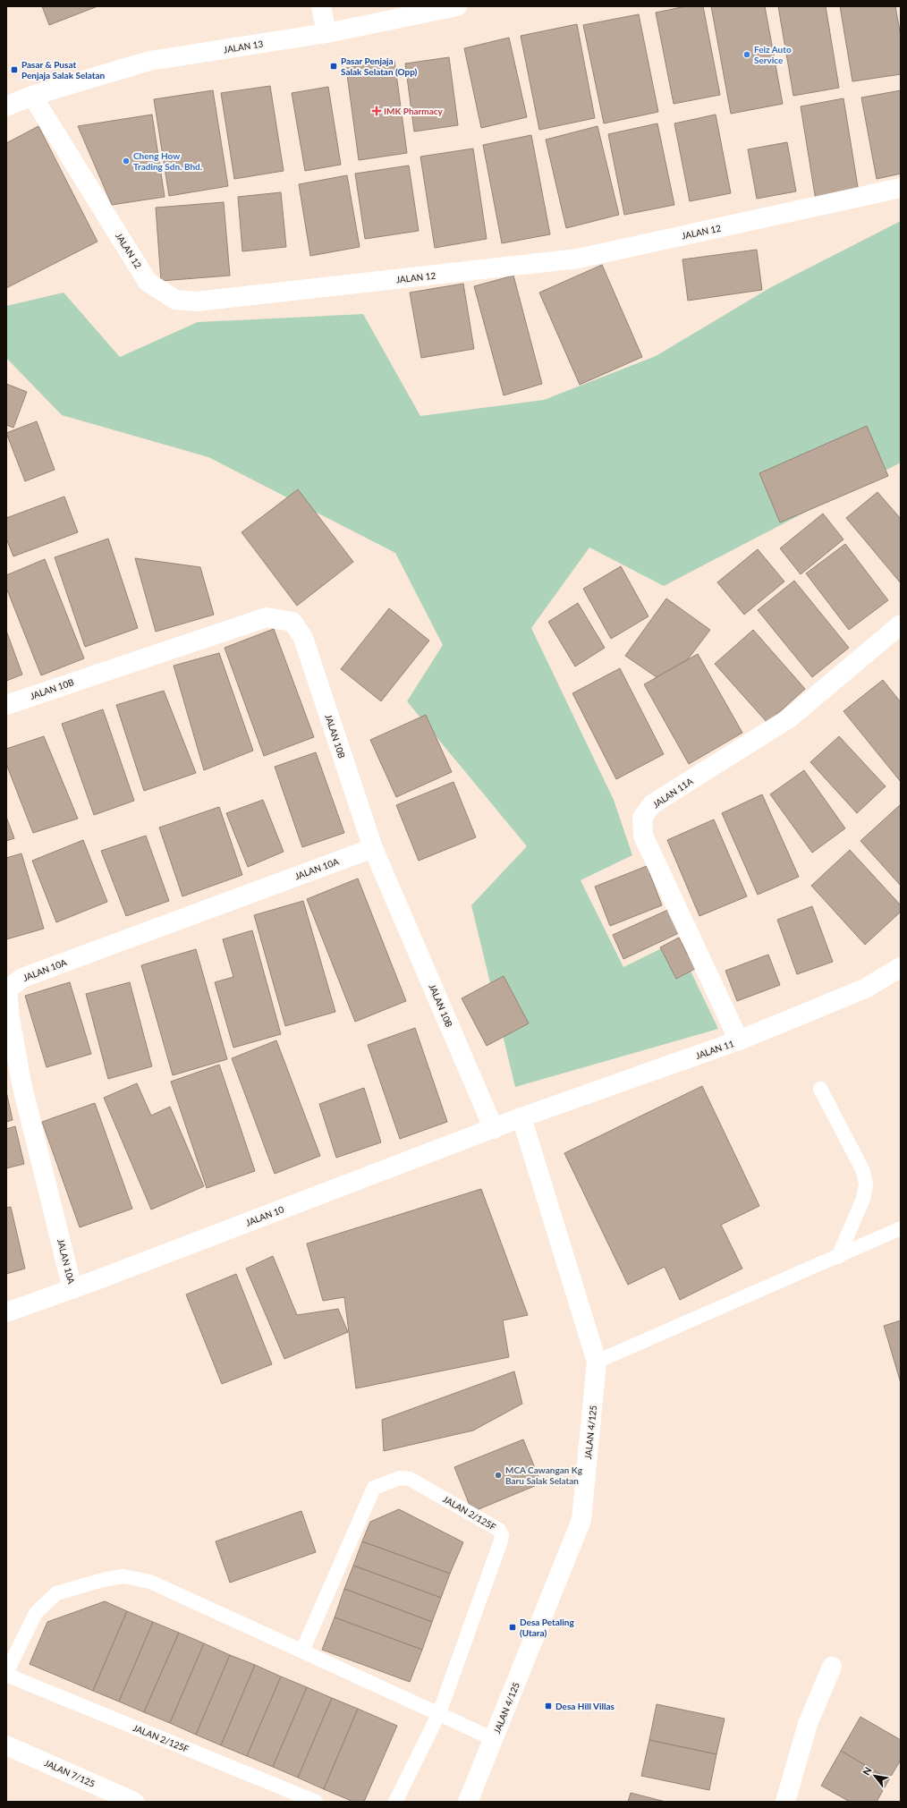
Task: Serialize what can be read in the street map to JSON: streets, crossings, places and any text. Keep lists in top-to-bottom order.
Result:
{
  "streets": {
    "street": [
      "JALAN 13",
      "JALAN 12",
      "JALAN 10B",
      "JALAN 11A",
      "JALAN 10A",
      "JALAN 11",
      "JALAN 10",
      "JALAN 4/125",
      "JALAN 7/125"
    ],
    "lane": ["JALAN 2/125F"]
  },
  "crossings": [
    ["JALAN 13", "JALAN 12"],
    ["JALAN 10B", "JALAN 10A"],
    ["JALAN 10B", "JALAN 10"],
    ["JALAN 11A", "JALAN 11"],
    ["JALAN 10A", "JALAN 10"],
    ["JALAN 11", "JALAN 10"],
    ["JALAN 11", "JALAN 4/125"],
    ["JALAN 10", "JALAN 4/125"]
  ],
  "places": {
    "other": ["Feiz Auto Service", "Cheng How Trading Sdn. Bhd.", "MCA Cawangan Kg Baru Salak Selatan"],
    "transit": [
      "Pasar Penjaja Salak Selatan (Opp)",
      "Pasar & Pusat Penjaja Salak Selatan",
      "Desa Petaling (Utara)",
      "Desa Hill Villas"
    ],
    "health": ["IMK Pharmacy"]
  },
  "north": "top left"
}
